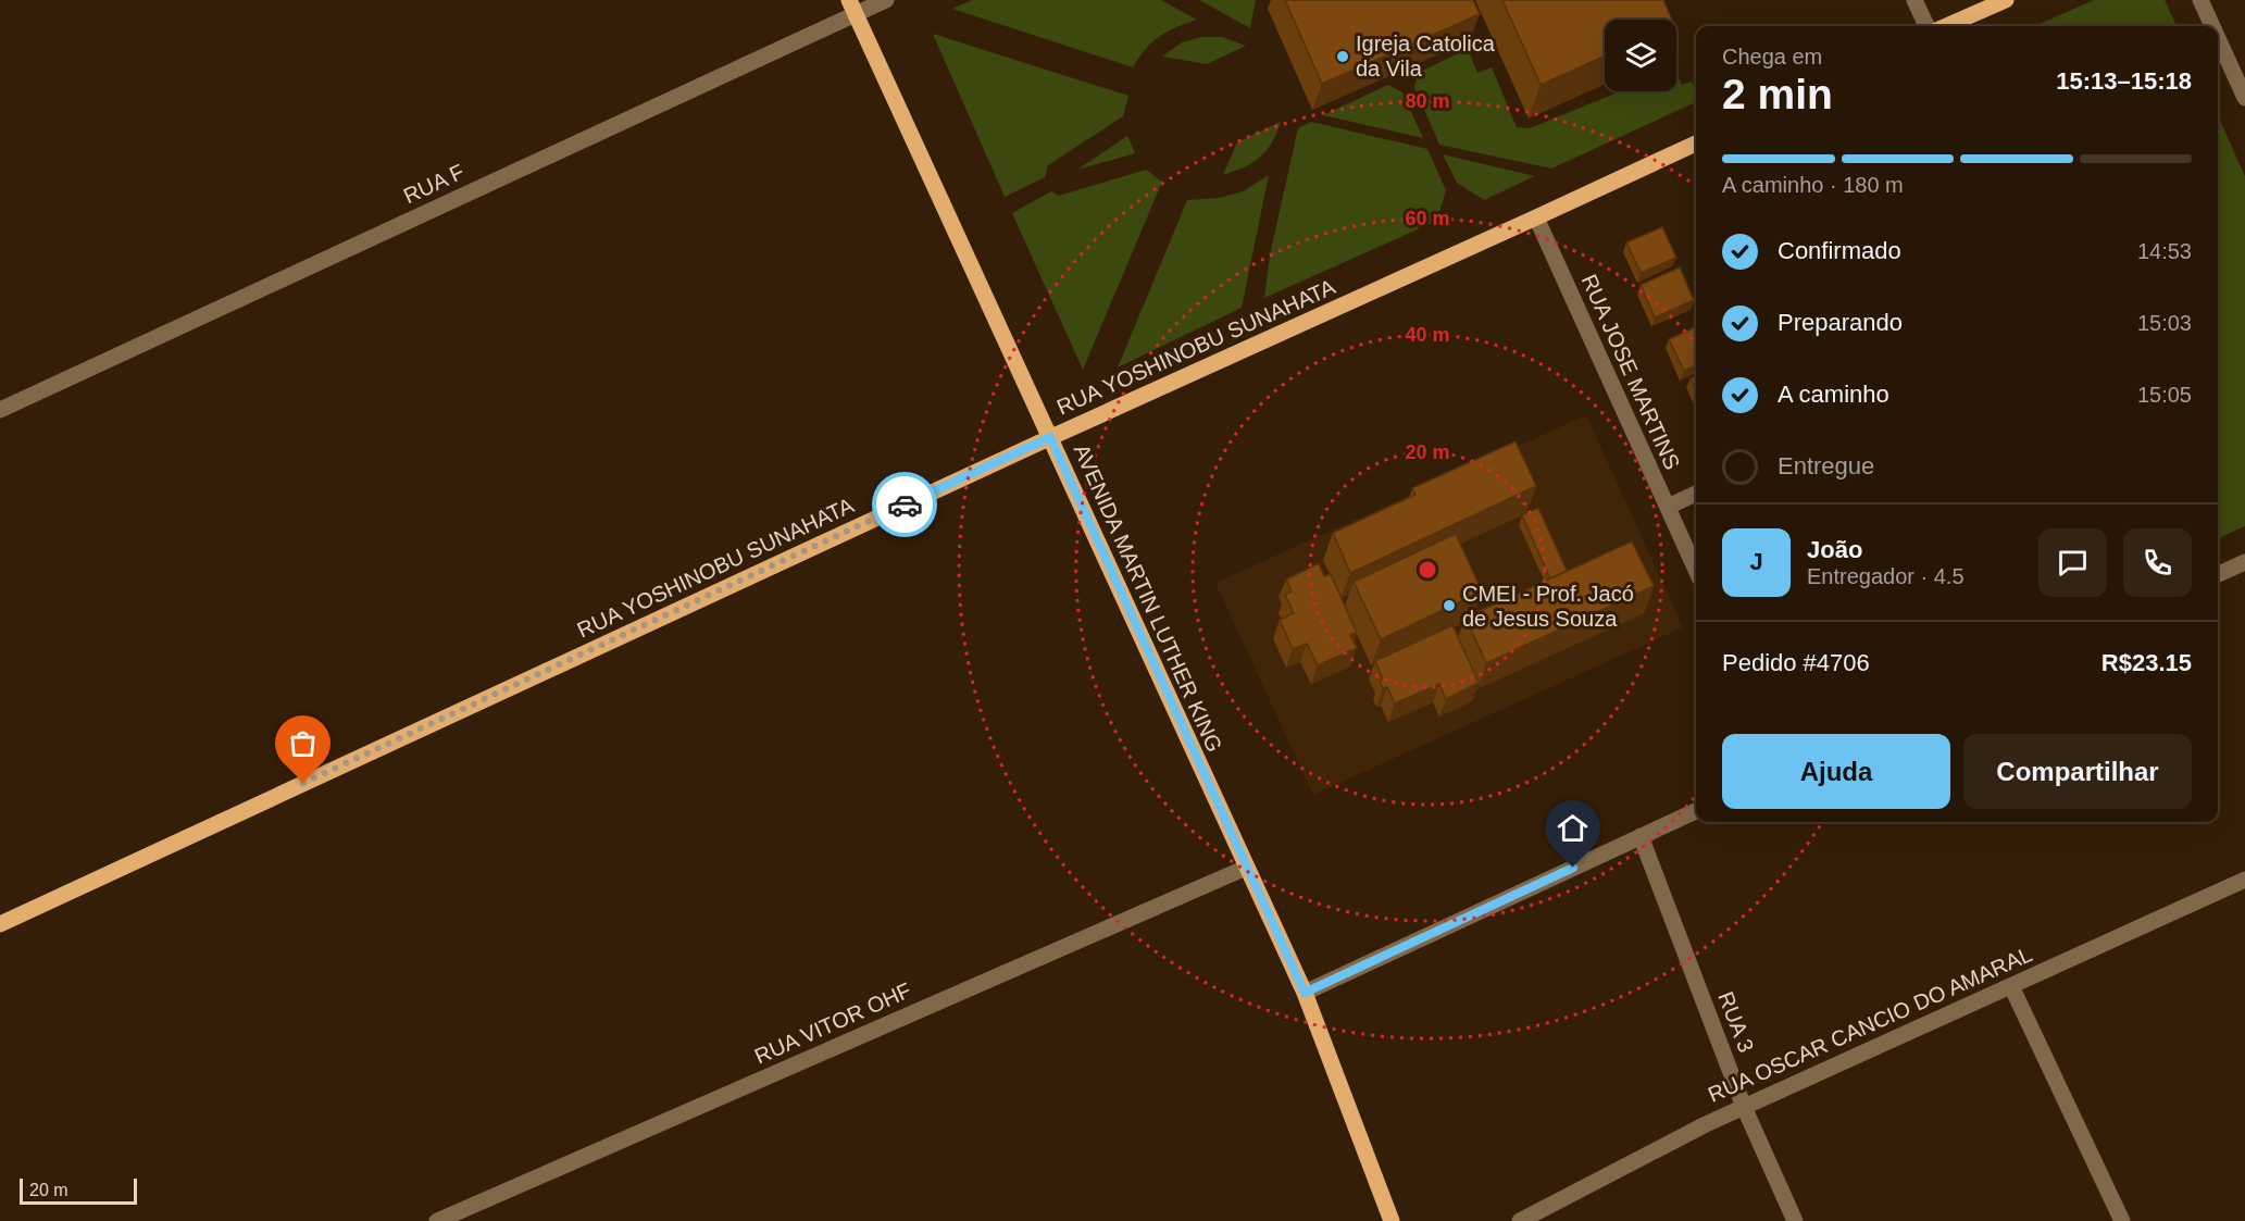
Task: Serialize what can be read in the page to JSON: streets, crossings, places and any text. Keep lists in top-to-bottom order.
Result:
{
  "streets": {
    "main road": ["RUA YOSHINOBU SUNAHATA", "AVENIDA MARTIN LUTHER KING"],
    "street": [
      "RUA F",
      "RUA JOSE MARTINS",
      "RUA 3",
      "RUA VITOR OHF",
      "RUA OSCAR CANCIO DO AMARAL"
    ]
  },
  "crossings": [
    ["RUA F", "AVENIDA MARTIN LUTHER KING"],
    ["RUA YOSHINOBU SUNAHATA", "RUA JOSE MARTINS"],
    ["RUA YOSHINOBU SUNAHATA", "AVENIDA MARTIN LUTHER KING"],
    ["AVENIDA MARTIN LUTHER KING", "RUA VITOR OHF"],
    ["RUA 3", "RUA OSCAR CANCIO DO AMARAL"]
  ],
  "places": ["Igreja Catolica da Vila", "CMEI - Prof. Jacó de Jesus Souza"],
  "scale_bar": "20 m",
  "page": {
    "heading": ["2 min", "Chega em", "15:13–15:18"],
    "panel": [
      "João",
      "Entregador · 4.5",
      "Pedido #4706",
      "R$23.15"
    ],
    "bar": "A caminho · 180 m",
    "list": [
      ["Confirmado", "14:53"],
      ["Preparando", "15:03"],
      ["A caminho", "15:05"],
      "Entregue"
    ],
    "round": "J",
    "buttons": ["Ajuda", "Compartilhar"],
    "scale": "20 m"
  },
  "rings": [
    "80 m",
    "60 m",
    "40 m",
    "20 m"
  ]
}
